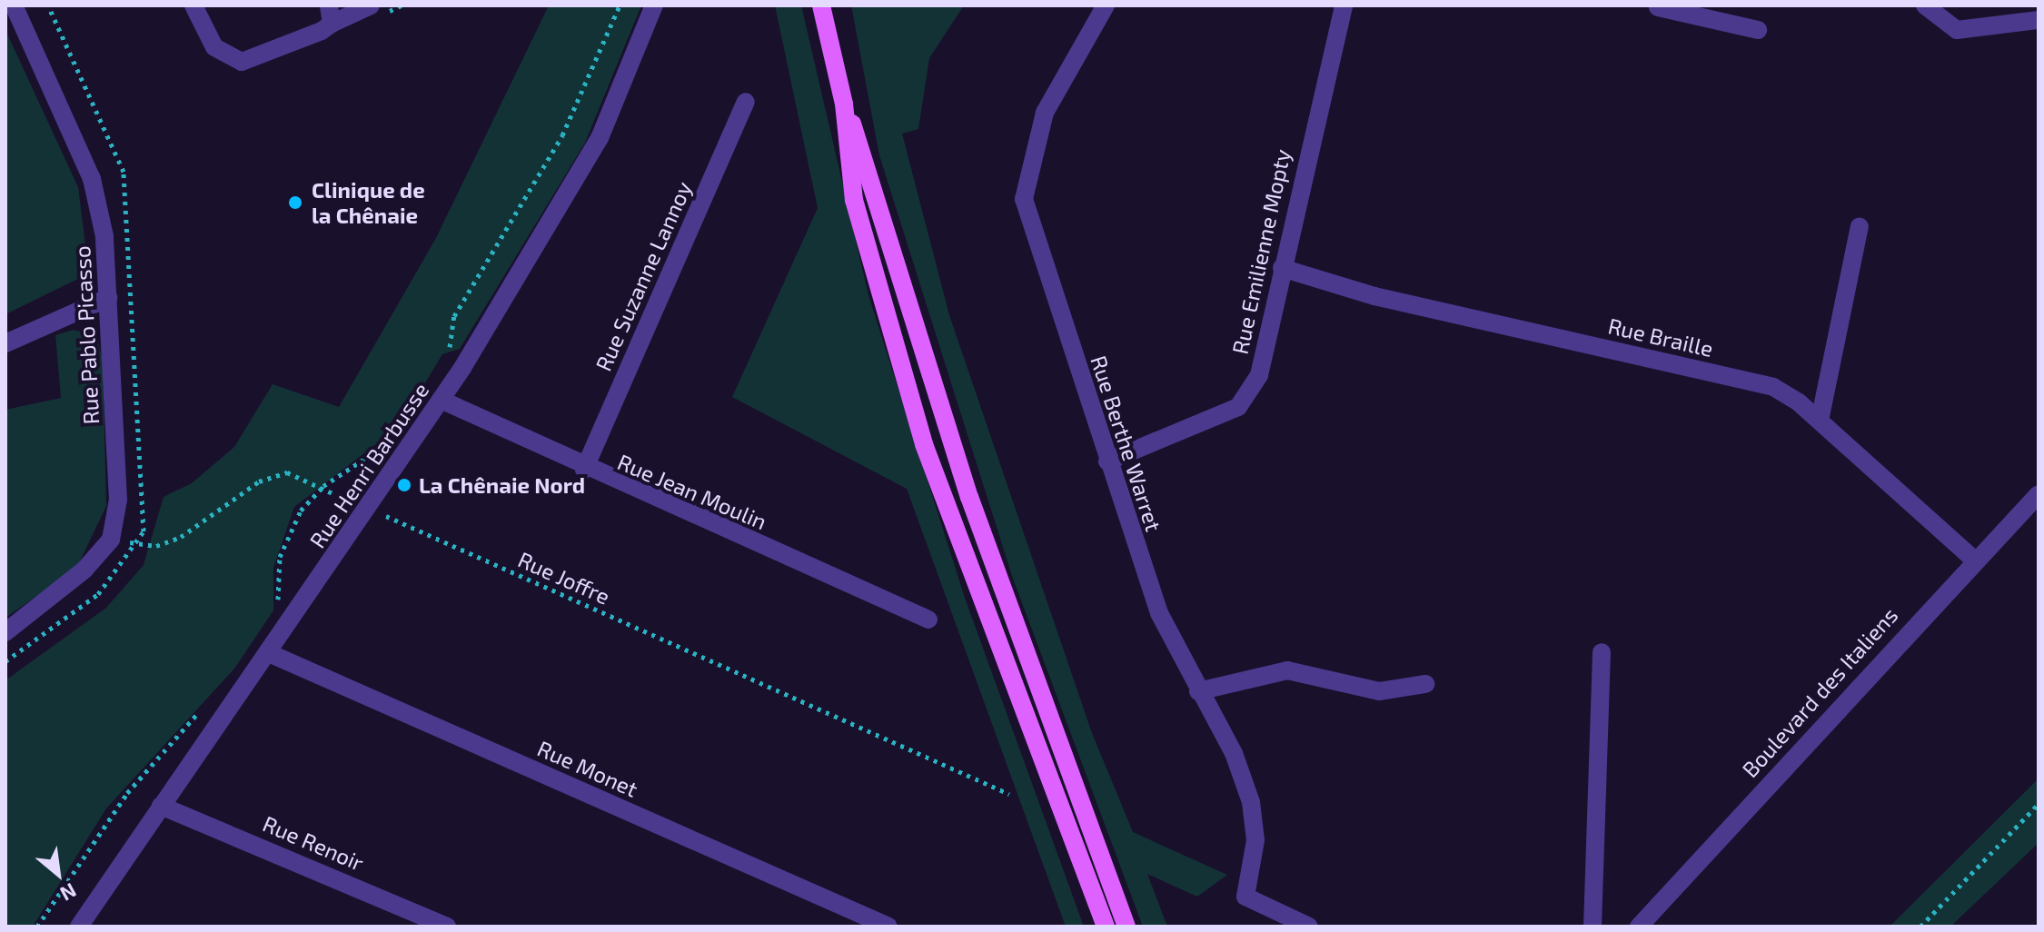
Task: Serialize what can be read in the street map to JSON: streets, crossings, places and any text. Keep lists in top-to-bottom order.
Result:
{
  "streets": {
    "street": [
      "Rue Emilienne Mopty",
      "Rue Suzanne Lannoy",
      "Rue Pablo Picasso",
      "Rue Braille",
      "Rue Berthe Warret",
      "Rue Henri Barbusse",
      "Rue Jean Moulin",
      "Boulevard des Italiens",
      "Rue Monet",
      "Rue Renoir"
    ],
    "path": ["Rue Joffre"]
  },
  "crossings": [
    ["Rue Emilienne Mopty", "Rue Braille"],
    ["Rue Emilienne Mopty", "Rue Berthe Warret"],
    ["Rue Suzanne Lannoy", "Rue Jean Moulin"],
    ["Rue Pablo Picasso", "Rue Joffre"],
    ["Rue Braille", "Boulevard des Italiens"],
    ["Rue Henri Barbusse", "Rue Jean Moulin"],
    ["Rue Henri Barbusse", "Rue Joffre"],
    ["Rue Henri Barbusse", "Rue Monet"],
    ["Rue Henri Barbusse", "Rue Renoir"]
  ],
  "places": ["Clinique de la Chênaie", "La Chênaie Nord"],
  "north": "bottom right"
}
